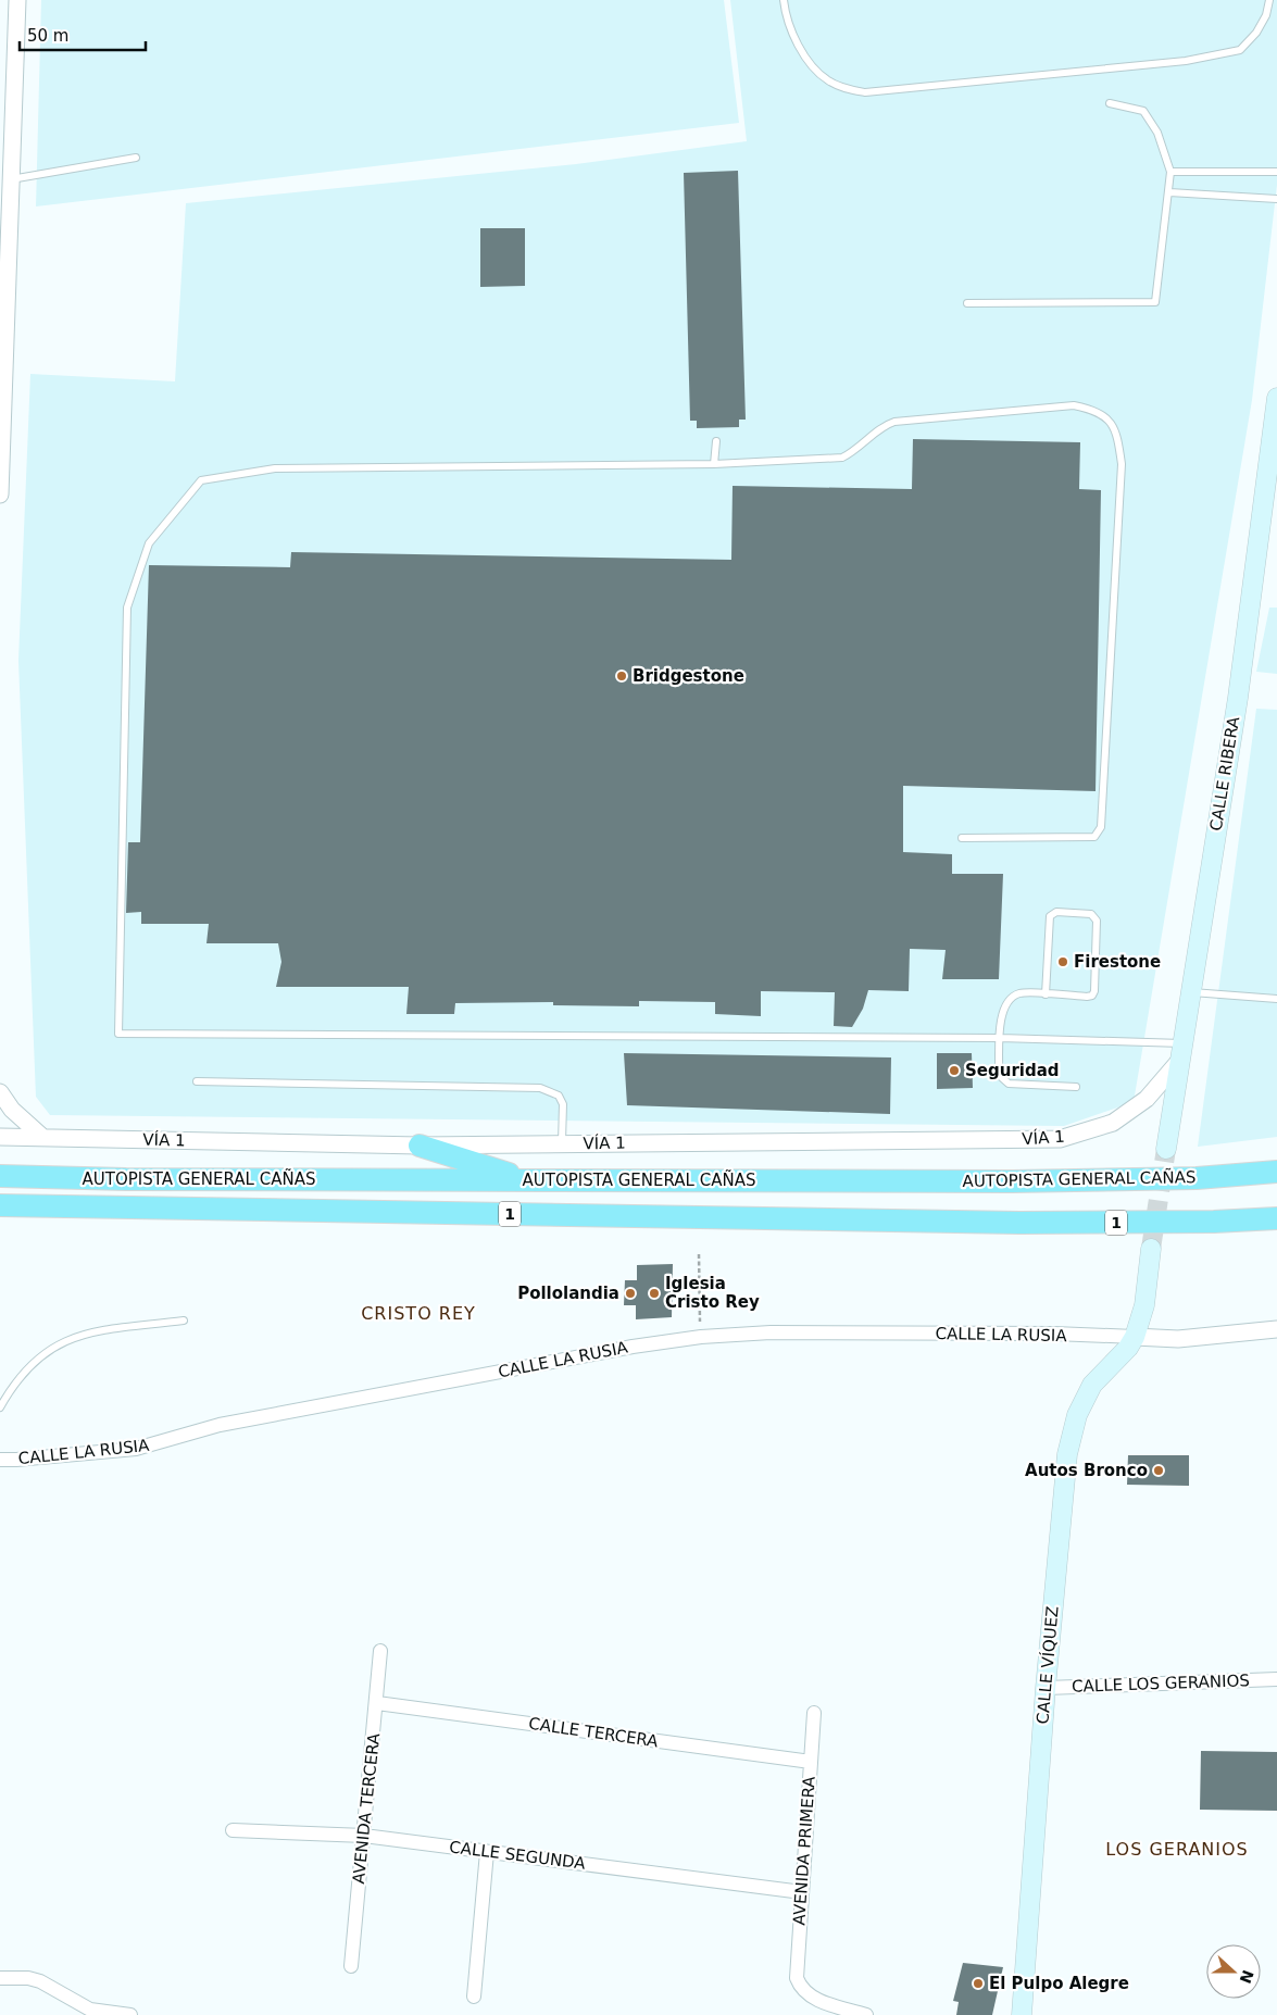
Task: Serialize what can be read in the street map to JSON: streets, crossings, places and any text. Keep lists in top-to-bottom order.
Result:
{
  "streets": {
    "highway": ["AUTOPISTA GENERAL CAÑAS", "1"],
    "main road": ["CALLE RIBERA", "CALLE VÍQUEZ"],
    "street": [
      "VÍA 1",
      "CALLE LA RUSIA",
      "CALLE LOS GERANIOS",
      "CALLE TERCERA",
      "AVENIDA TERCERA",
      "AVENIDA PRIMERA",
      "CALLE SEGUNDA"
    ]
  },
  "crossings": [
    ["CALLE RIBERA", "VÍA 1"],
    ["CALLE LA RUSIA", "CALLE VÍQUEZ"],
    ["CALLE VÍQUEZ", "CALLE LOS GERANIOS"],
    ["CALLE TERCERA", "AVENIDA TERCERA"],
    ["CALLE TERCERA", "AVENIDA PRIMERA"],
    ["AVENIDA TERCERA", "CALLE SEGUNDA"],
    ["AVENIDA PRIMERA", "CALLE SEGUNDA"]
  ],
  "districts": ["CRISTO REY", "LOS GERANIOS"],
  "places": [
    "Bridgestone",
    "Firestone",
    "Seguridad",
    "Pollolandia",
    "Iglesia Cristo Rey",
    "Autos Bronco",
    "El Pulpo Alegre"
  ],
  "scale_bar": "50 m",
  "north": "right"
}
